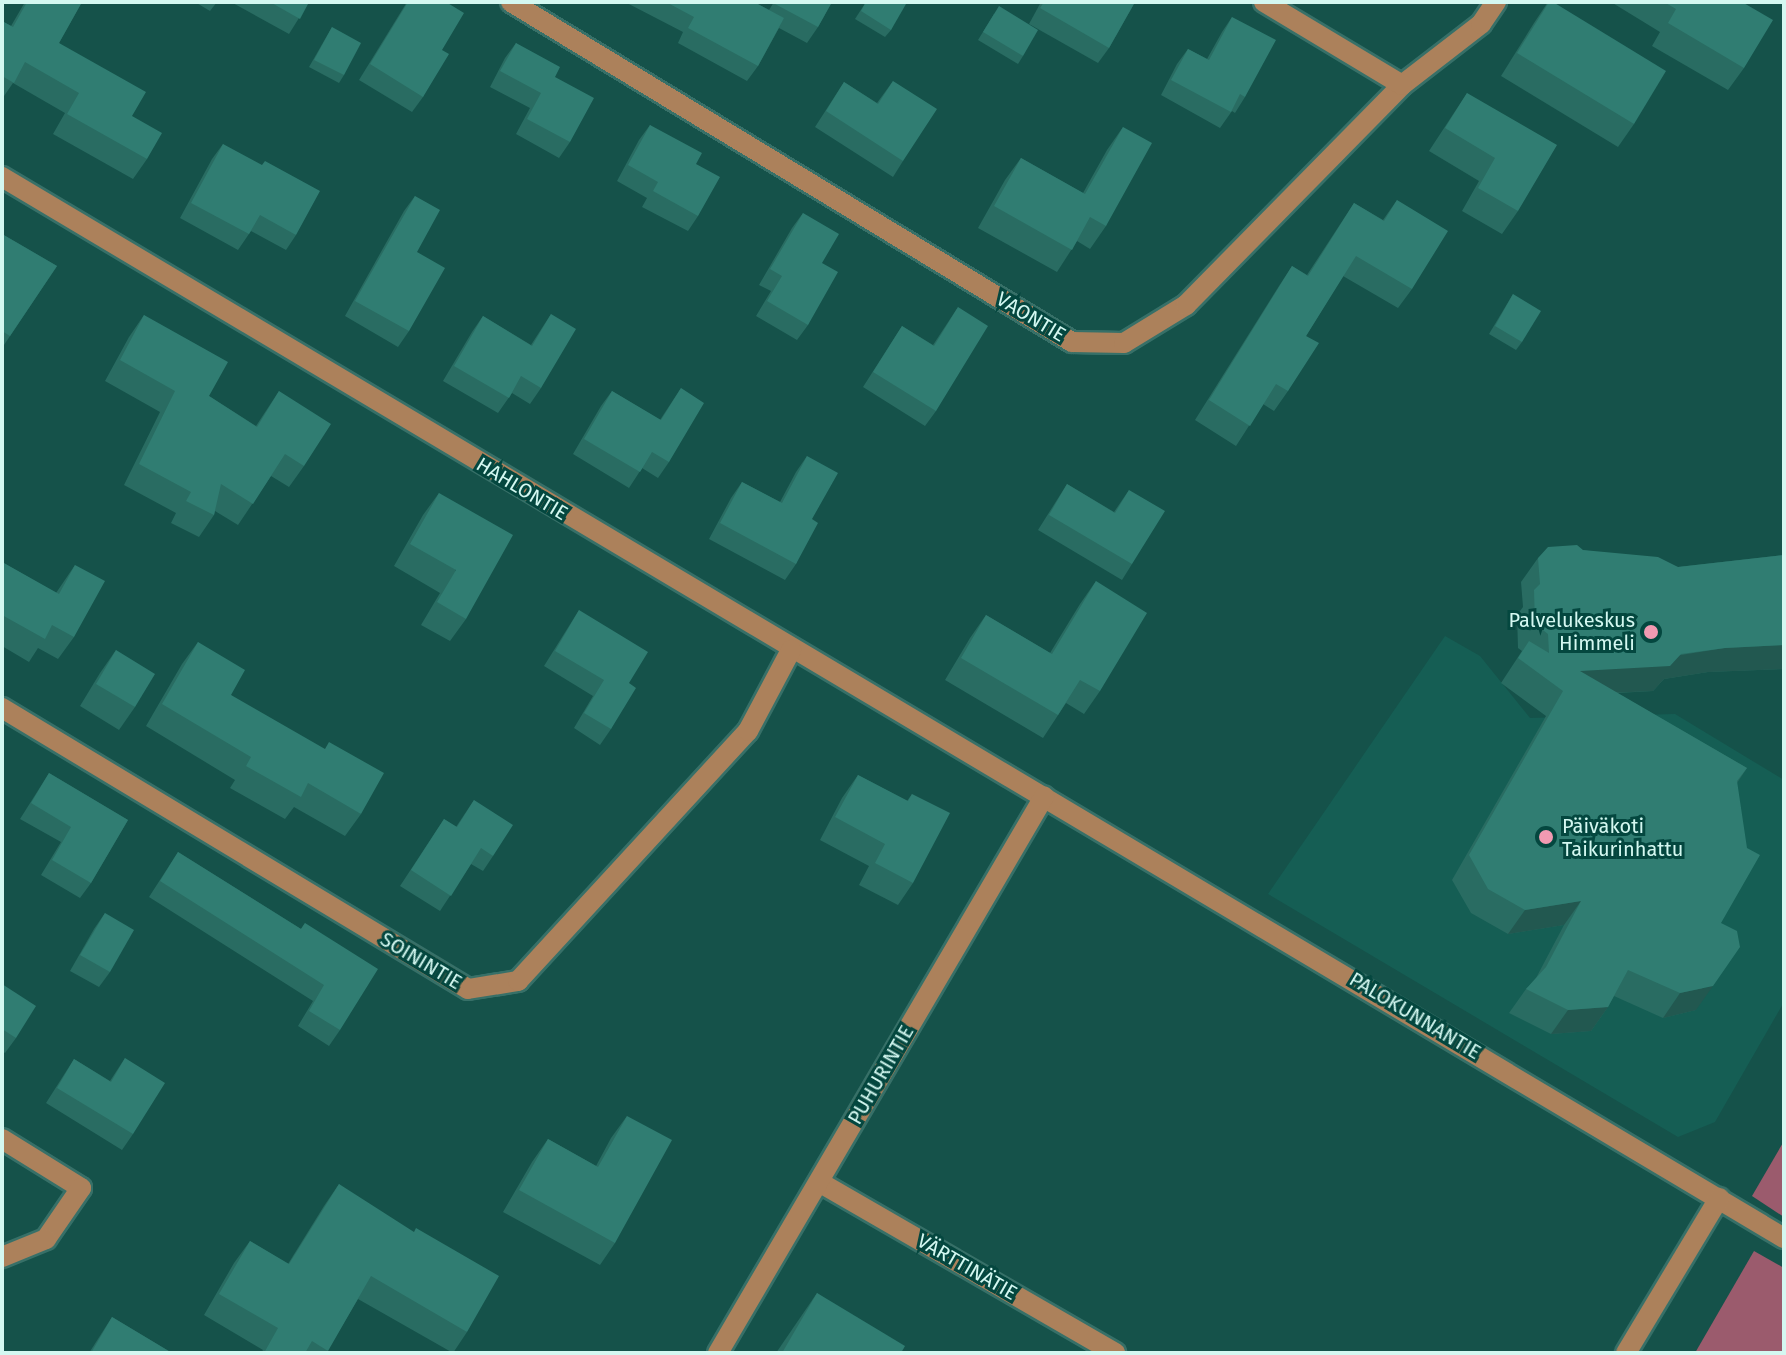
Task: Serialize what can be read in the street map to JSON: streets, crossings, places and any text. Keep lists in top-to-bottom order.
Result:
{
  "streets": {
    "street": [
      "VAONTIE",
      "HAHLONTIE",
      "SOININTIE",
      "PALOKUNNANTIE",
      "PUHURINTIE",
      "VÄRTTINÄTIE"
    ]
  },
  "crossings": [
    ["HAHLONTIE", "SOININTIE"],
    ["HAHLONTIE", "PALOKUNNANTIE"],
    ["HAHLONTIE", "PUHURINTIE"],
    ["PALOKUNNANTIE", "PUHURINTIE"],
    ["PUHURINTIE", "VÄRTTINÄTIE"]
  ],
  "places": ["Palvelukeskus Himmeli", "Päiväkoti Taikurinhattu"]
}
